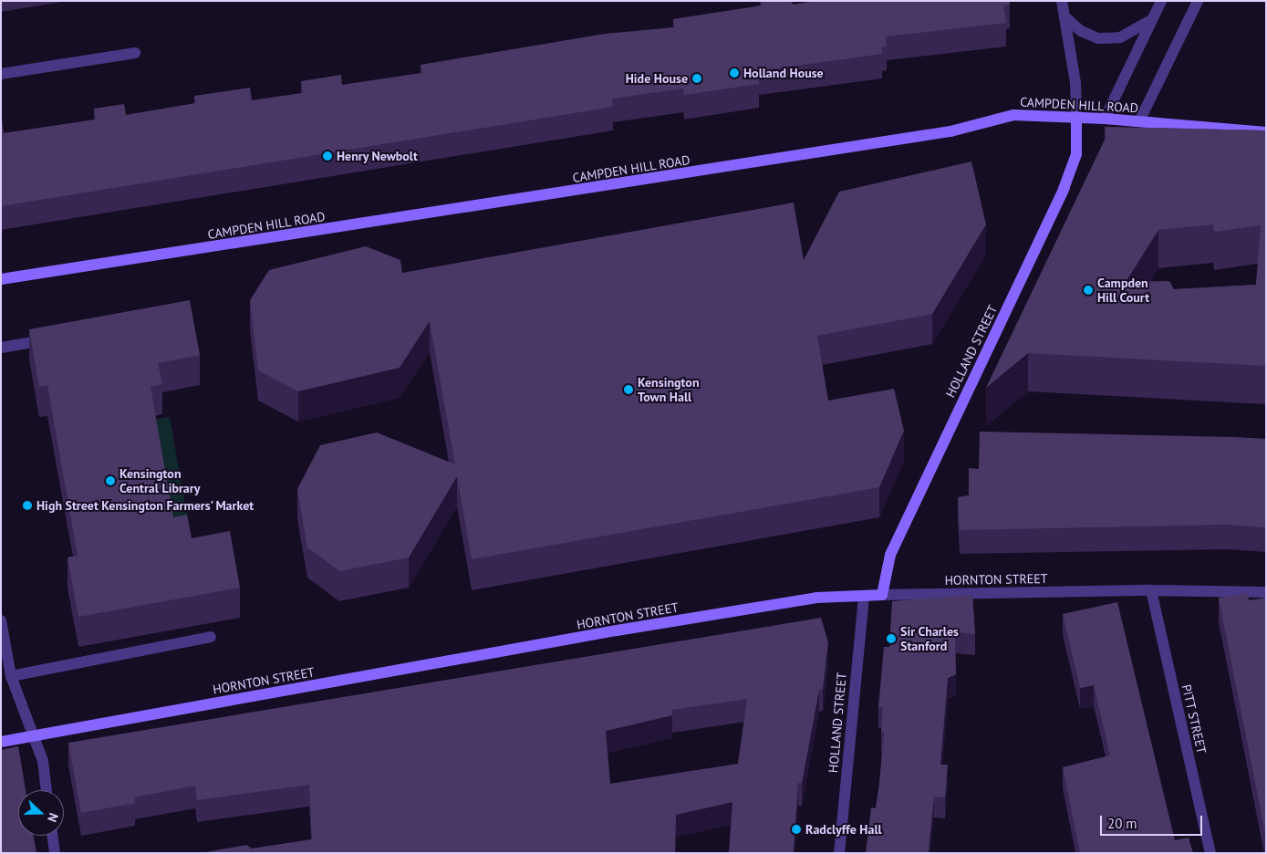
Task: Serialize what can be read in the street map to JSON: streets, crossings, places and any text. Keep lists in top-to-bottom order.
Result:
{
  "streets": {
    "street": [
      "CAMPDEN HILL ROAD",
      "HOLLAND STREET",
      "HORNTON STREET",
      "PITT STREET"
    ]
  },
  "crossings": [
    ["CAMPDEN HILL ROAD", "HOLLAND STREET"],
    ["HOLLAND STREET", "HORNTON STREET"],
    ["HORNTON STREET", "PITT STREET"]
  ],
  "places": [
    "Holland House",
    "Hide House",
    "Henry Newbolt",
    "Campden Hill Court",
    "Kensington Town Hall",
    "Kensington Central Library",
    "High Street Kensington Farmers' Market",
    "Sir Charles Stanford",
    "Radclyffe Hall"
  ],
  "scale_bar": "20 m",
  "north": "right"
}
